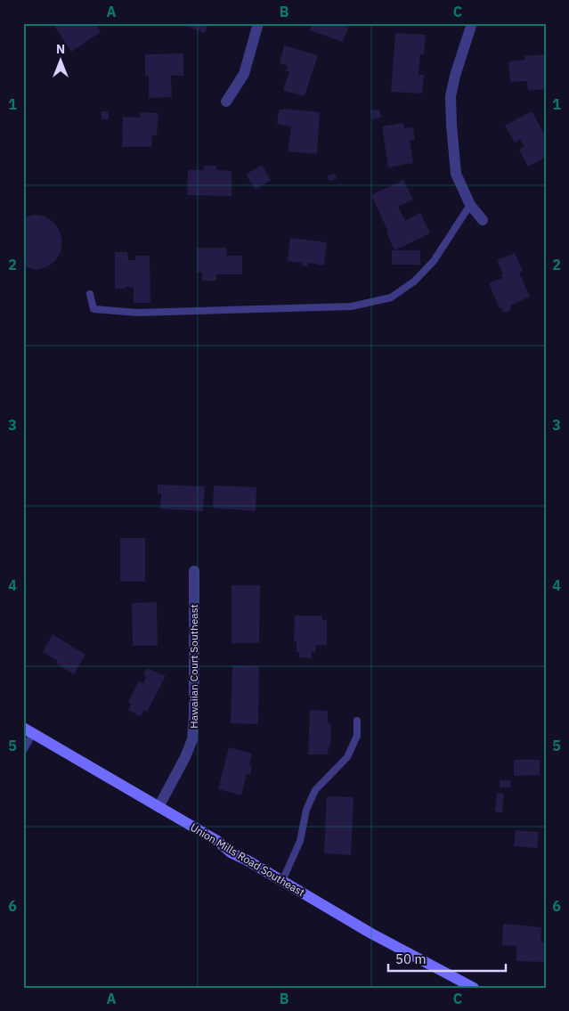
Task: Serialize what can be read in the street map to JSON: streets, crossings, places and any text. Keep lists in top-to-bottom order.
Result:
{
  "streets": {
    "street": ["Hawaiian Court Southeast", "Union Mills Road Southeast"]
  },
  "crossings": [
    ["Hawaiian Court Southeast", "Union Mills Road Southeast"]
  ],
  "scale_bar": "50 m",
  "north": "top",
  "grid": {
    "columns": ["A", "B", "C"],
    "rows": [
      "1",
      "2",
      "3",
      "4",
      "5",
      "6"
    ]
  }
}
